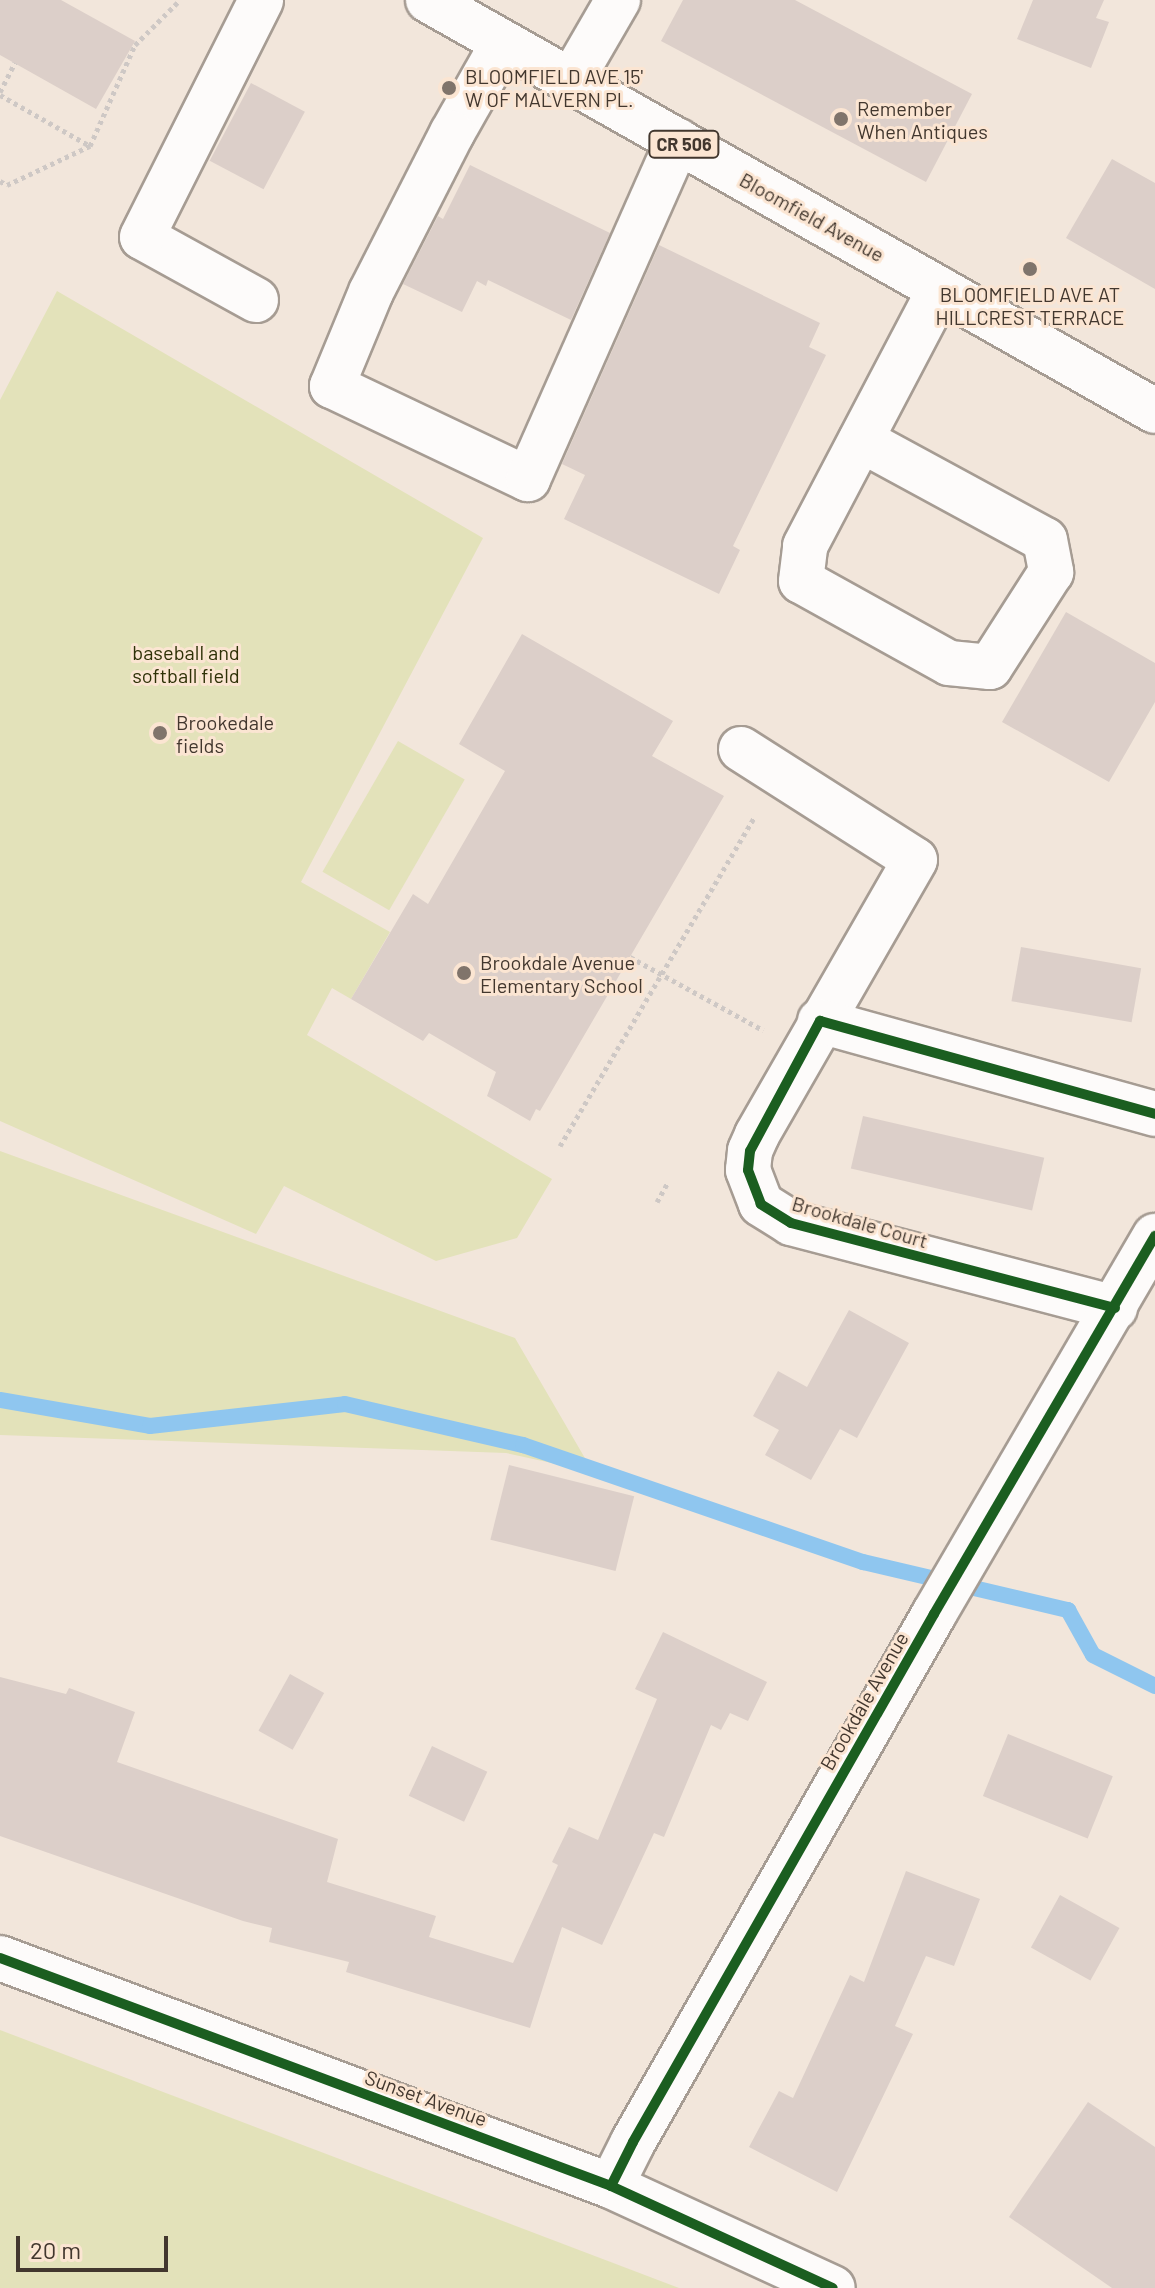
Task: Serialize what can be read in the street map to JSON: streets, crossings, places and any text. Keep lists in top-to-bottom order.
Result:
{
  "streets": {
    "street": [
      "CR 506",
      "Bloomfield Avenue",
      "Brookdale Court",
      "Brookdale Avenue",
      "Sunset Avenue"
    ]
  },
  "crossings": [
    ["Brookdale Court", "Brookdale Avenue"],
    ["Brookdale Avenue", "Sunset Avenue"]
  ],
  "parks": ["baseball and softball field"],
  "places": [
    "BLOOMFIELD AVE 15' W OF MALVERN PL.",
    "Remember When Antiques",
    "BLOOMFIELD AVE AT HILLCREST TERRACE",
    "Brookedale fields",
    "Brookdale Avenue Elementary School"
  ],
  "scale_bar": "20 m"
}
